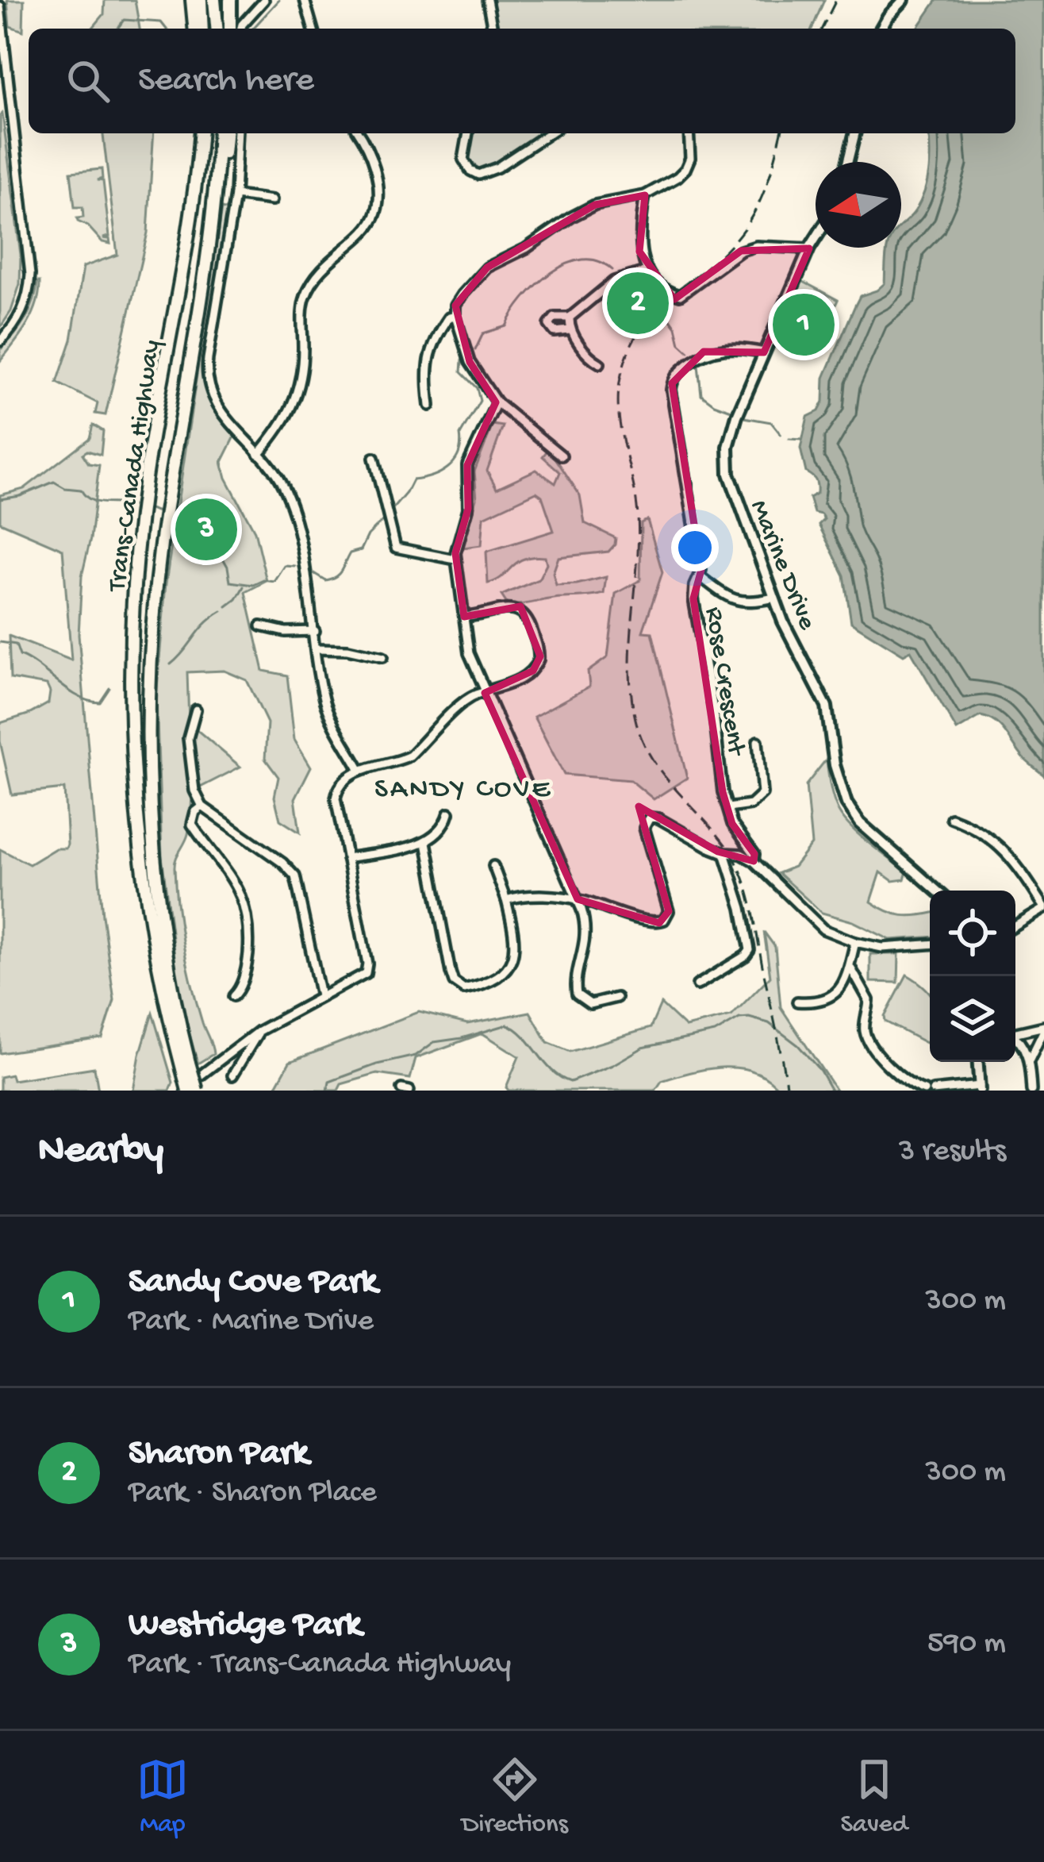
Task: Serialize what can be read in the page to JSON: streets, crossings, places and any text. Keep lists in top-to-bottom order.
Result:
{
  "streets": {
    "highway": ["Trans-Canada Highway"],
    "main road": ["Marine Drive"],
    "street": ["Rose Crescent"]
  },
  "crossings": [
    ["Marine Drive", "Rose Crescent"]
  ],
  "districts": ["SANDY COVE"],
  "north": "left",
  "page": {
    "search": "Search here",
    "pins": ["2", "1", "3"],
    "heading": ["Nearby", "3 results"],
    "list": [
      {
        "mark": "1",
        "name": "Sandy Cove Park",
        "note": "Park · Marine Drive",
        "value": "300 m"
      },
      {
        "mark": "2",
        "name": "Sharon Park",
        "note": "Park · Sharon Place",
        "value": "300 m"
      },
      {
        "mark": "3",
        "name": "Westridge Park",
        "note": "Park · Trans-Canada Highway",
        "value": "590 m"
      }
    ],
    "nav": ["Map", "Directions", "Saved"]
  }
}
